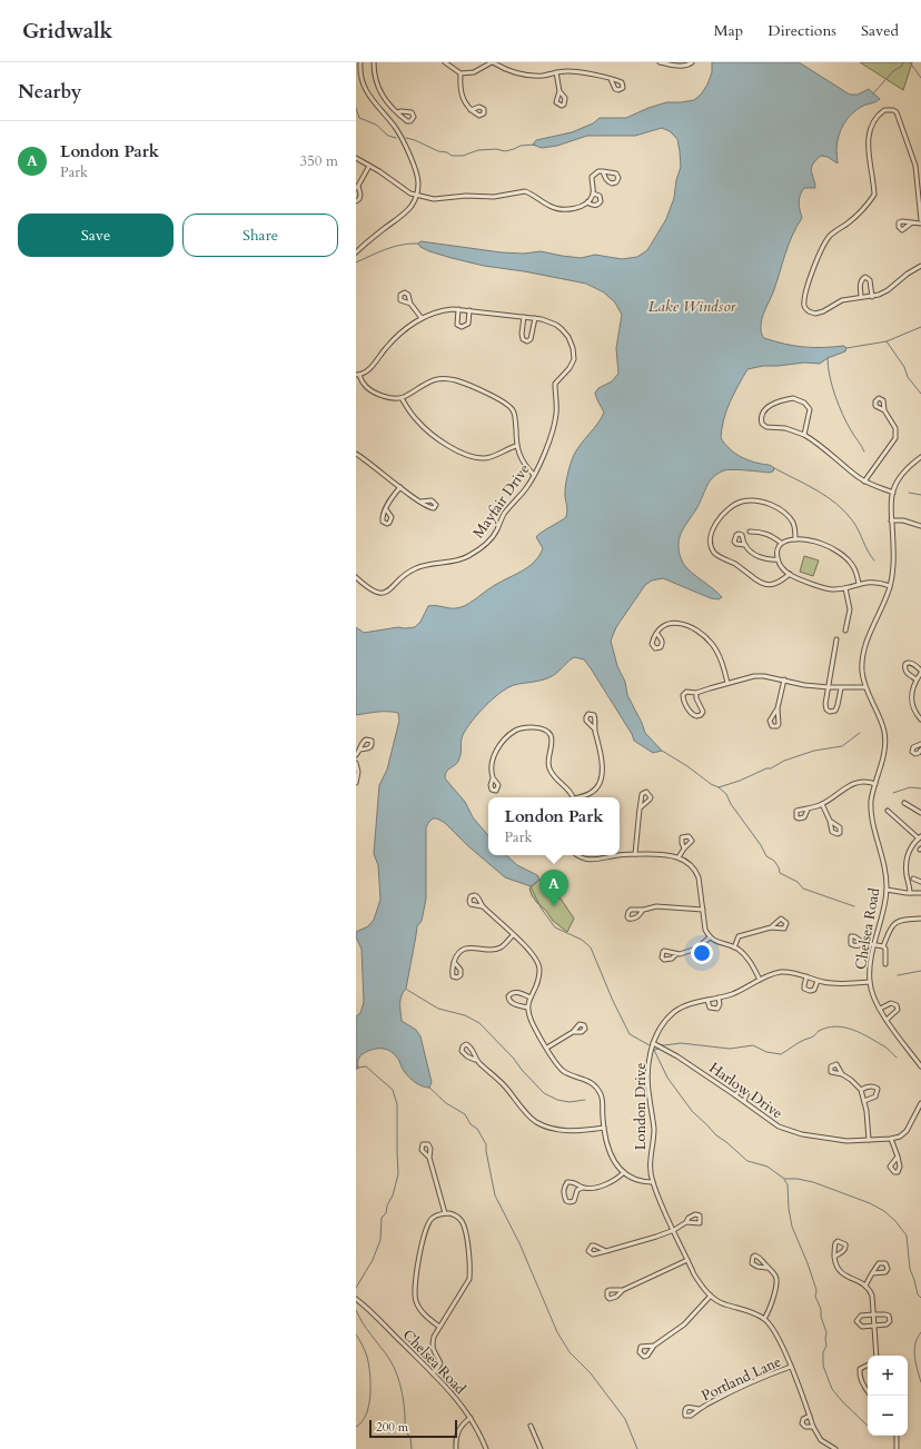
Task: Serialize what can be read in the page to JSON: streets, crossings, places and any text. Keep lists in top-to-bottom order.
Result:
{
  "streets": {
    "street": [
      "Mayfair Drive",
      "Chelsea Road",
      "Harlow Drive",
      "London Drive",
      "Portland Lane"
    ]
  },
  "crossings": [
    ["Chelsea Road", "London Drive"],
    ["Harlow Drive", "London Drive"],
    ["London Drive", "Portland Lane"]
  ],
  "water": ["Lake Windsor"],
  "scale_bar": "200 m",
  "page": {
    "header": "Gridwalk",
    "nav": ["Map", "Directions", "Saved"],
    "heading": "Nearby",
    "list": [
      {
        "mark": "A",
        "name": "London Park",
        "note": "Park",
        "value": "350 m"
      }
    ],
    "buttons": ["Save", "Share"],
    "popup": ["London Park", "Park"],
    "pins": "A",
    "map_buttons": ["+", "−"],
    "scale": "200 m"
  }
}
